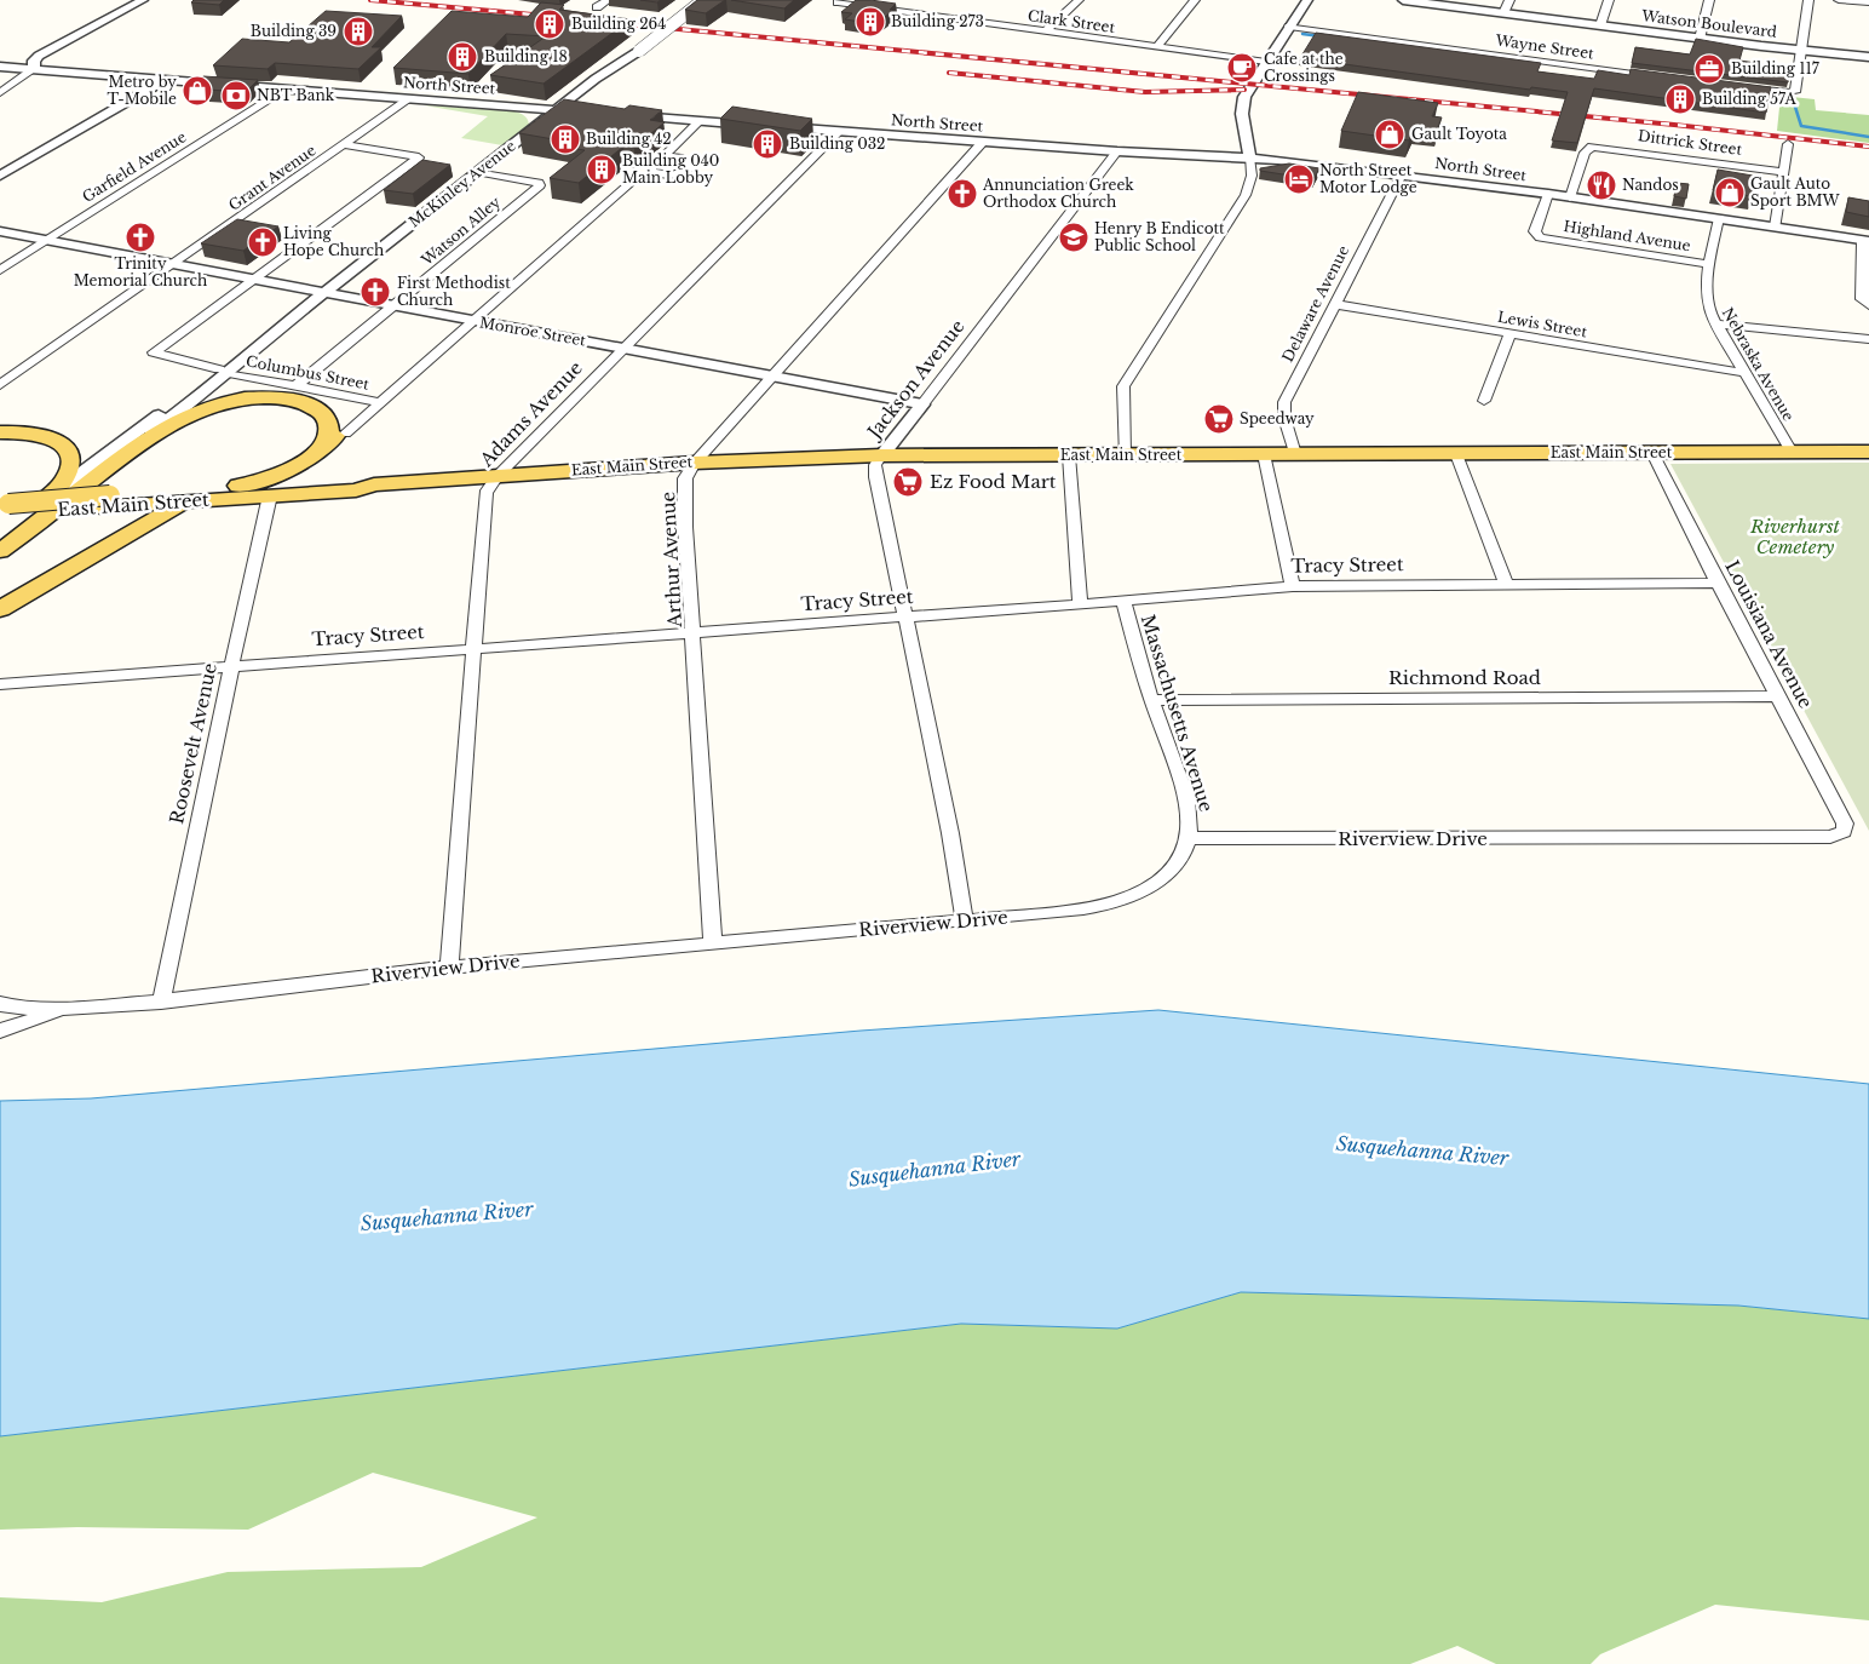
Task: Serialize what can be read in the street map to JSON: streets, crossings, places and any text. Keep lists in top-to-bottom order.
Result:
{
  "streets": {
    "main road": ["East Main Street"],
    "street": [
      "Clark Street",
      "Watson Boulevard",
      "Wayne Street",
      "North Street",
      "Dittrick Street",
      "Garfield Avenue",
      "Grant Avenue",
      "McKinley Avenue",
      "Watson Alley",
      "Highland Avenue",
      "Delaware Avenue",
      "Lewis Street",
      "Monroe Street",
      "Nebraska Avenue",
      "Columbus Street",
      "Jackson Avenue",
      "Adams Avenue",
      "Arthur Avenue",
      "Tracy Street",
      "Louisiana Avenue",
      "Richmond Road",
      "Massachusetts Avenue",
      "Roosevelt Avenue",
      "Riverview Drive"
    ]
  },
  "crossings": [
    ["North Street", "Dittrick Street"],
    ["North Street", "Garfield Avenue"],
    ["North Street", "Grant Avenue"],
    ["North Street", "McKinley Avenue"],
    ["North Street", "Highland Avenue"],
    ["North Street", "Delaware Avenue"],
    ["North Street", "Nebraska Avenue"],
    ["North Street", "Jackson Avenue"],
    ["North Street", "Adams Avenue"],
    ["North Street", "Arthur Avenue"],
    ["Garfield Avenue", "Monroe Street"],
    ["Grant Avenue", "Monroe Street"],
    ["McKinley Avenue", "Watson Alley"],
    ["McKinley Avenue", "Monroe Street"],
    ["McKinley Avenue", "Columbus Street"],
    ["Watson Alley", "Monroe Street"],
    ["Watson Alley", "Columbus Street"],
    ["Highland Avenue", "Nebraska Avenue"],
    ["Delaware Avenue", "Lewis Street"],
    ["Delaware Avenue", "East Main Street"],
    ["Lewis Street", "Nebraska Avenue"],
    ["Monroe Street", "Columbus Street"],
    ["Monroe Street", "Jackson Avenue"],
    ["Monroe Street", "Adams Avenue"],
    ["Monroe Street", "Arthur Avenue"],
    ["Nebraska Avenue", "East Main Street"],
    ["Jackson Avenue", "East Main Street"],
    ["Jackson Avenue", "Tracy Street"],
    ["Jackson Avenue", "Riverview Drive"],
    ["Adams Avenue", "East Main Street"],
    ["Adams Avenue", "Tracy Street"],
    ["Adams Avenue", "Riverview Drive"],
    ["East Main Street", "Arthur Avenue"],
    ["East Main Street", "Louisiana Avenue"],
    ["East Main Street", "Roosevelt Avenue"],
    ["Arthur Avenue", "Tracy Street"],
    ["Arthur Avenue", "Riverview Drive"],
    ["Tracy Street", "Louisiana Avenue"],
    ["Tracy Street", "Massachusetts Avenue"],
    ["Tracy Street", "Roosevelt Avenue"],
    ["Louisiana Avenue", "Richmond Road"],
    ["Louisiana Avenue", "Riverview Drive"],
    ["Richmond Road", "Massachusetts Avenue"],
    ["Massachusetts Avenue", "Riverview Drive"],
    ["Roosevelt Avenue", "Riverview Drive"]
  ],
  "water": ["Susquehanna River"],
  "parks": ["Riverhurst Cemetery"],
  "places": {
    "building": [
      "Building 273",
      "Building 264",
      "Building 39",
      "Building 18",
      "Building 57A",
      "Building 42",
      "Building 032",
      "Building 040 Main Lobby"
    ],
    "cafe": ["Cafe at the Crossings"],
    "office": ["Building 117"],
    "shop": ["Metro by T-Mobile", "Gault Toyota", "Gault Auto Sport BMW"],
    "bank": ["NBT Bank"],
    "hotel": ["North Street Motor Lodge"],
    "restaurant": ["Nandos"],
    "church": [
      "Annunciation Greek Orthodox Church",
      "Trinity Memorial Church",
      "Living Hope Church",
      "First Methodist Church"
    ],
    "school or university": ["Henry B Endicott Public School"],
    "supermarket": ["Speedway", "Ez Food Mart"]
  }
}
